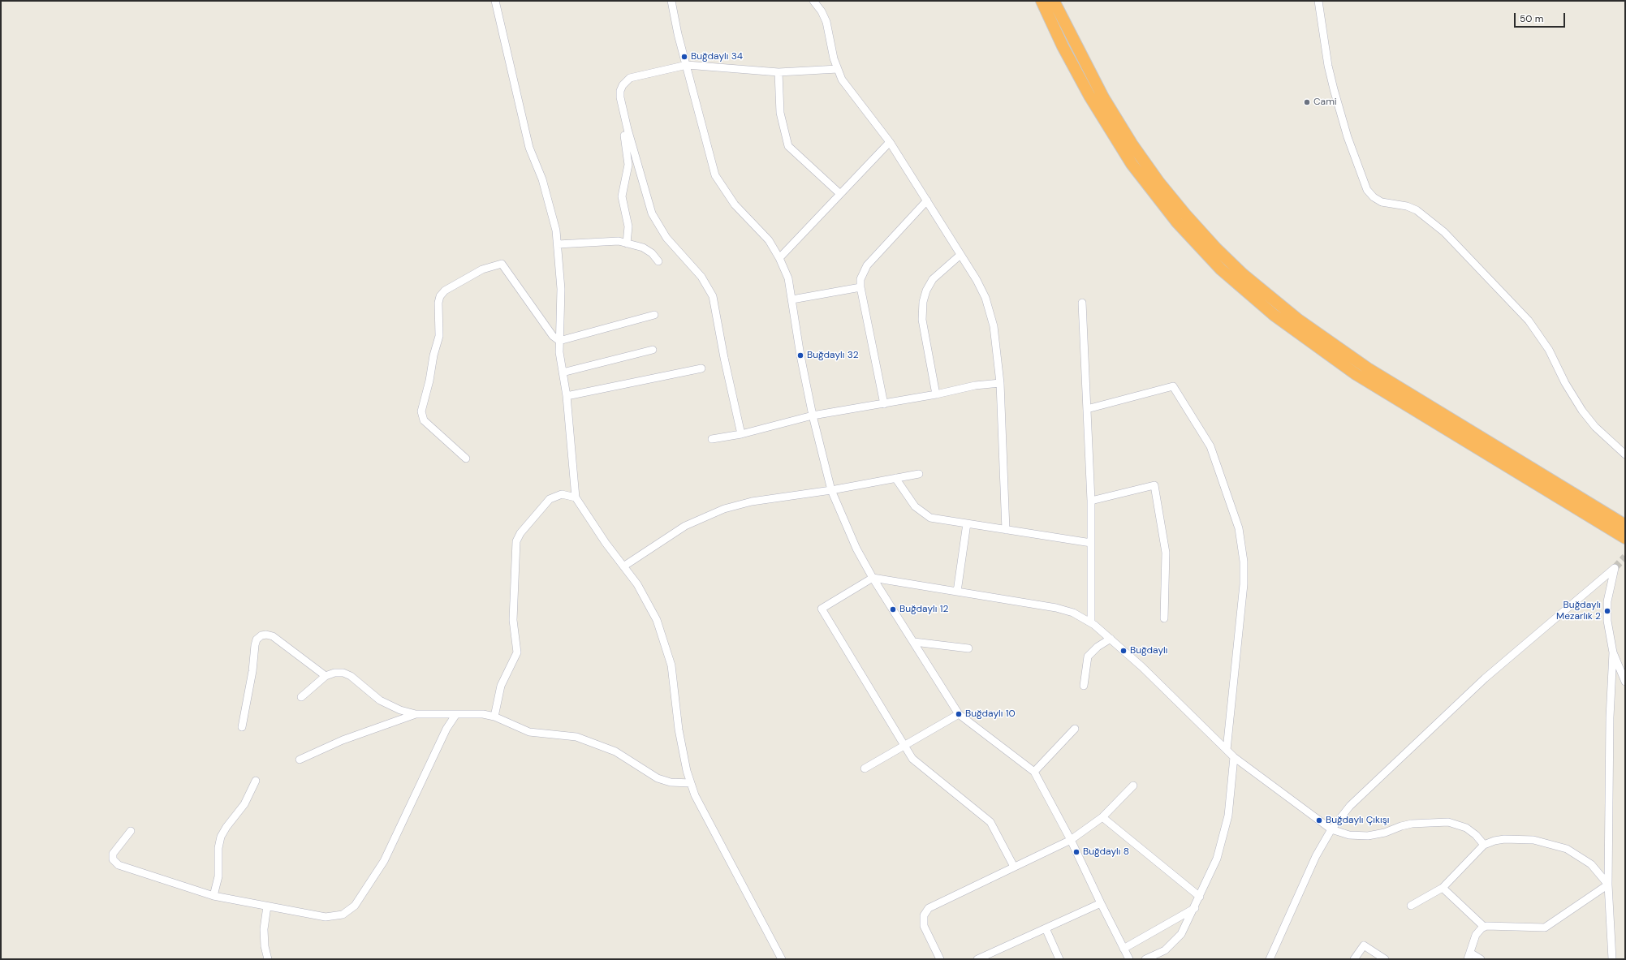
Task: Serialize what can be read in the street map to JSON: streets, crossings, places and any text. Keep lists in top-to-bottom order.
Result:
{
  "places": [
    "Buğdaylı 34",
    "Cami",
    "Buğdaylı 32",
    "Buğdaylı 12",
    "Buğdaylı Mezarlık 2",
    "Buğdaylı",
    "Buğdaylı 10",
    "Buğdaylı Çıkışı",
    "Buğdaylı 8"
  ],
  "scale_bar": "50 m"
}
